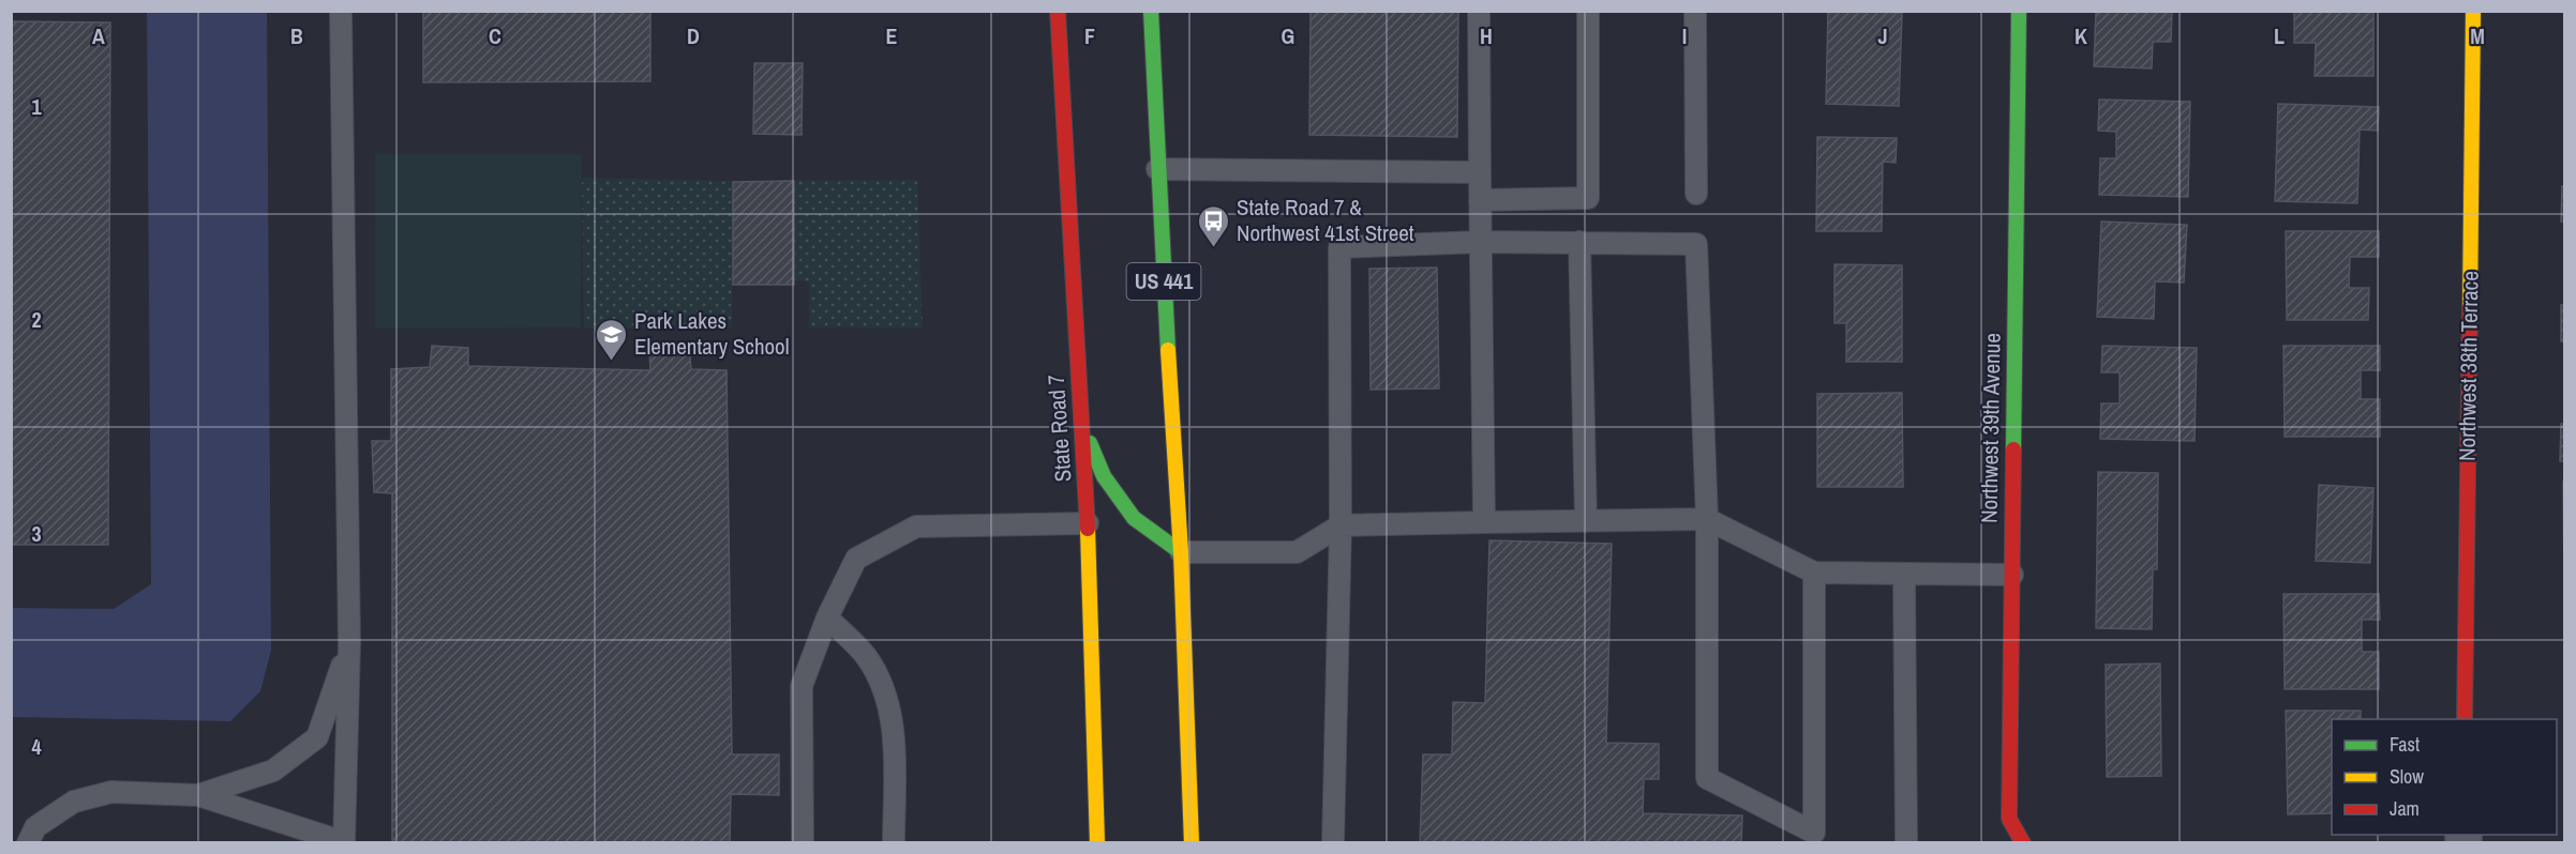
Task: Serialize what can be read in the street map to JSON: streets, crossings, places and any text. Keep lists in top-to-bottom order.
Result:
{
  "streets": {
    "main road": [
      "US 441",
      "Northwest 38th Terrace",
      "State Road 7",
      "Northwest 39th Avenue"
    ]
  },
  "places": {
    "bus stop": ["State Road 7 & Northwest 41st Street"],
    "school or university": ["Park Lakes Elementary School"]
  },
  "legend": ["Fast", "Slow", "Jam"],
  "grid": {
    "columns": [
      "A",
      "B",
      "C",
      "D",
      "E",
      "F",
      "G",
      "H",
      "I",
      "J",
      "K",
      "L",
      "M"
    ],
    "rows": [
      "1",
      "2",
      "3",
      "4"
    ]
  }
}
